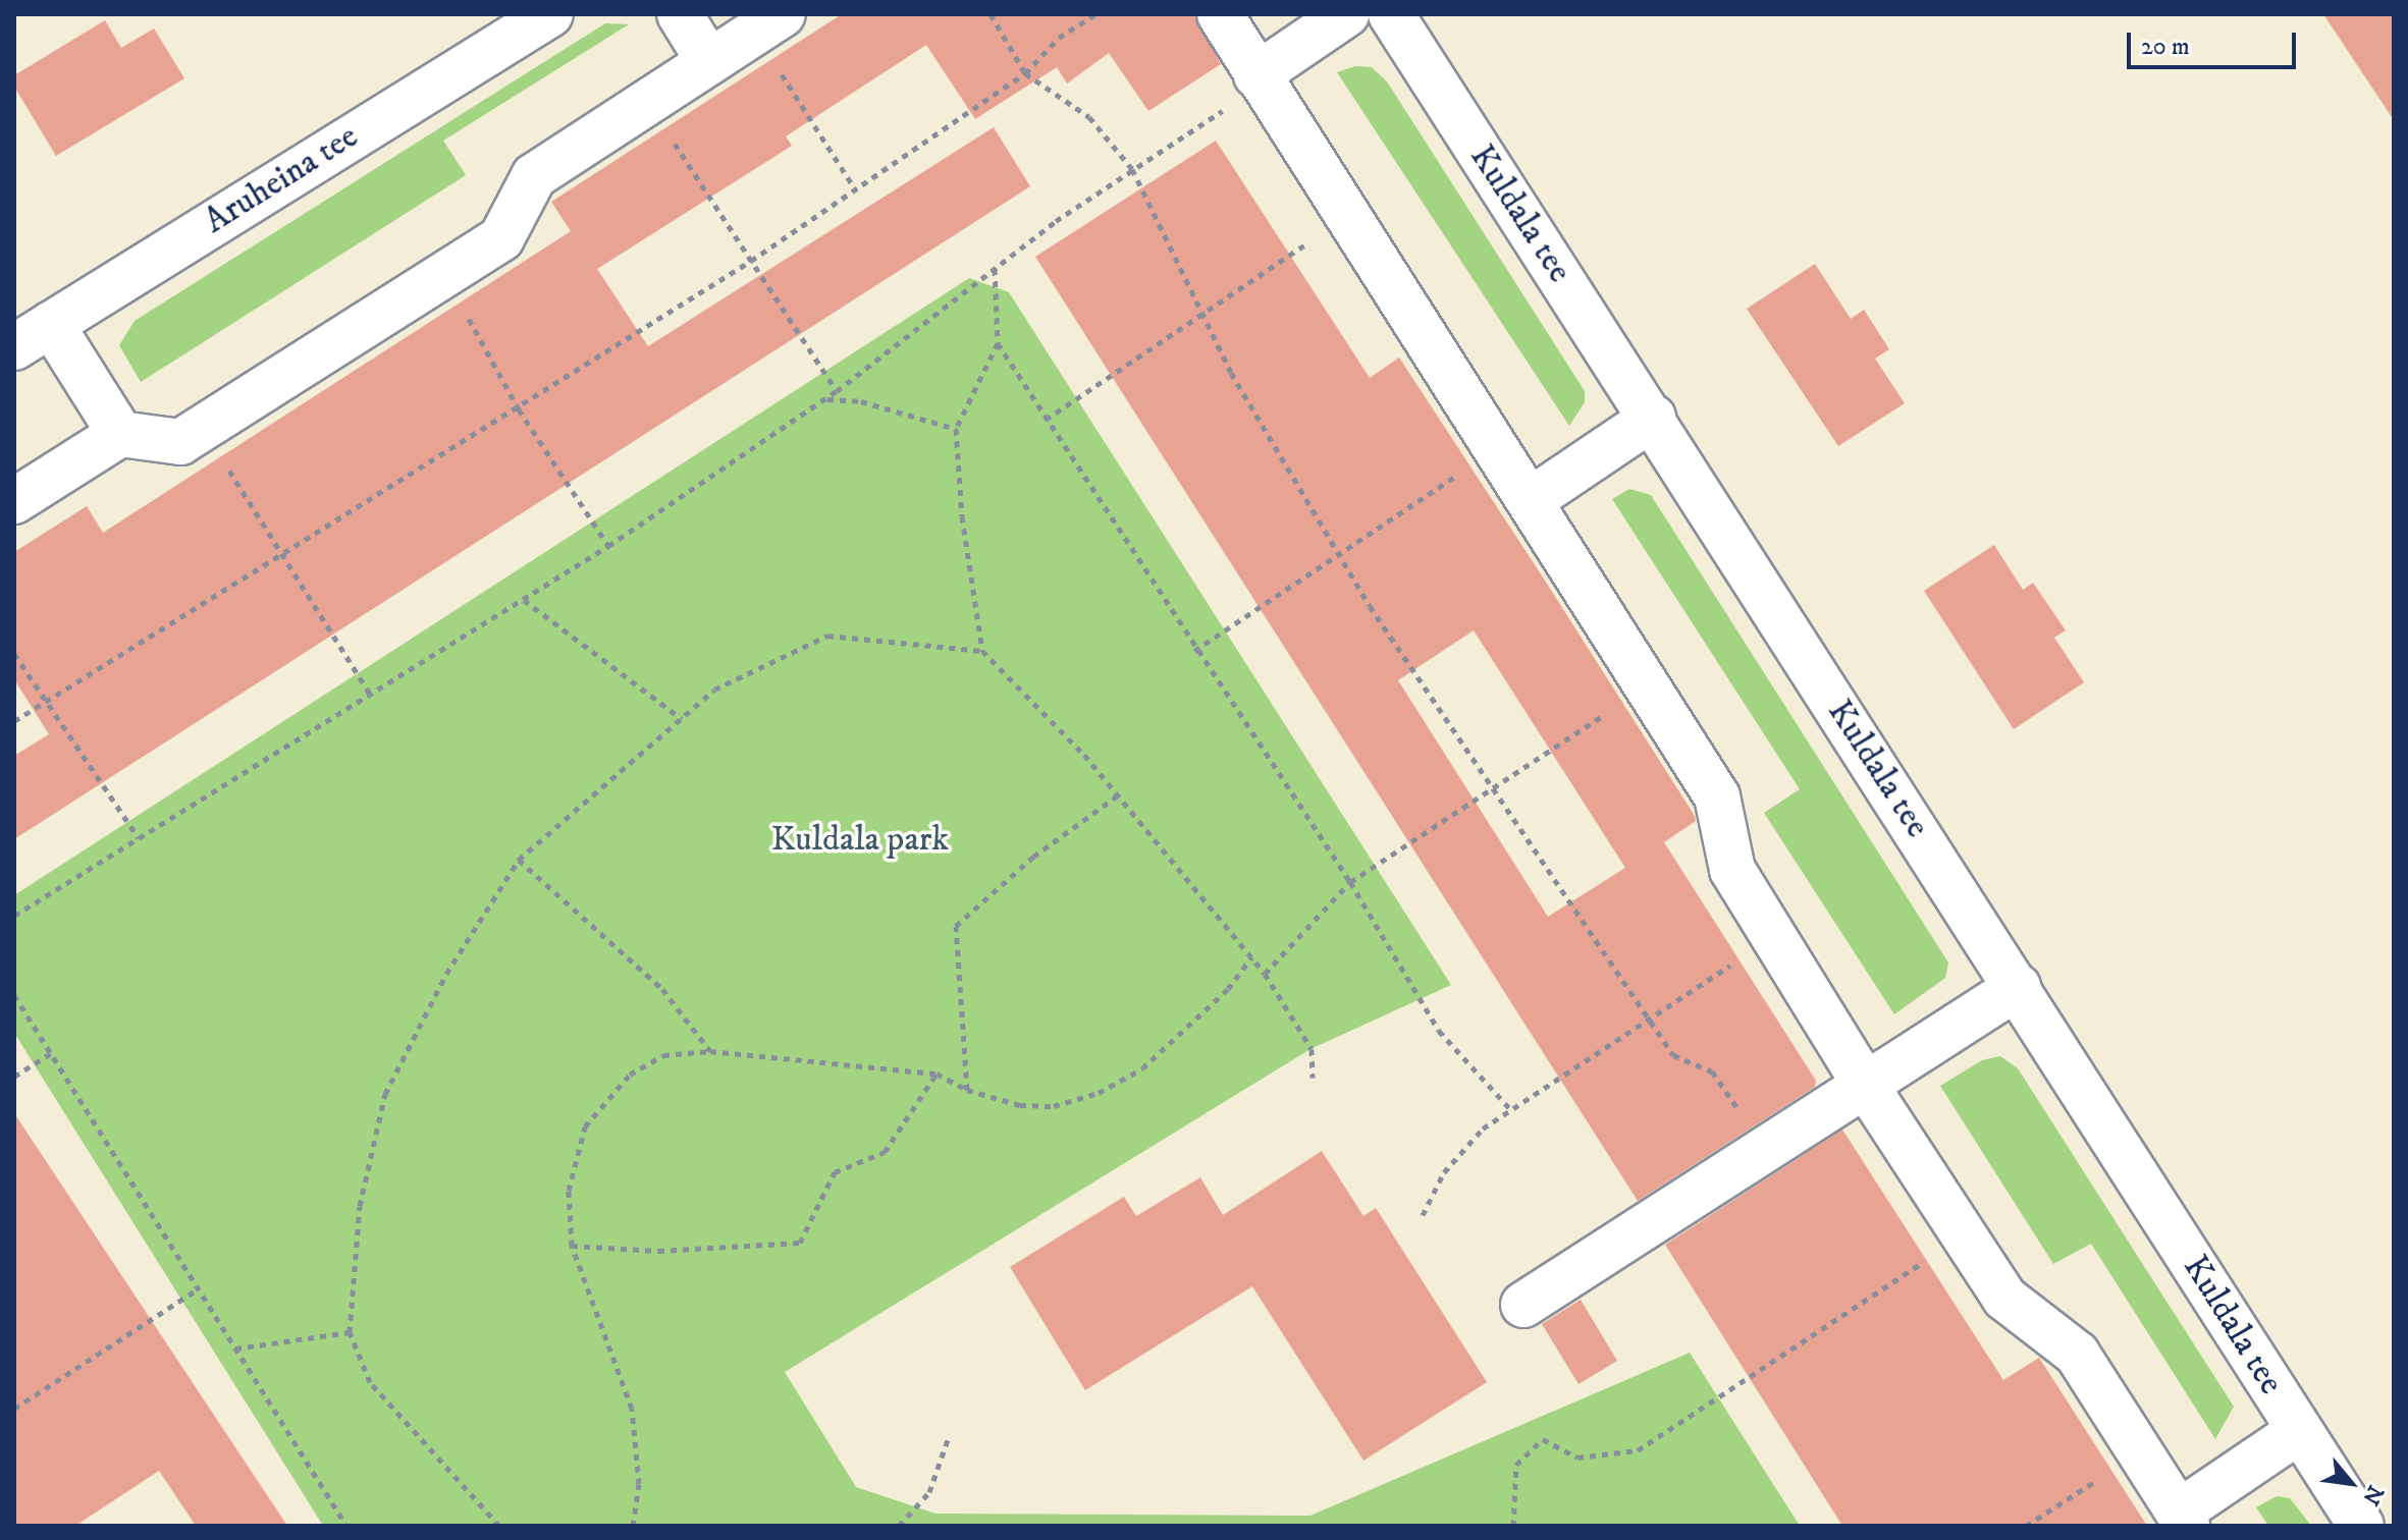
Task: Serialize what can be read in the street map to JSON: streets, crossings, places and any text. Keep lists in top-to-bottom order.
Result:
{
  "streets": {
    "street": ["Aruheina tee", "Kuldala tee"]
  },
  "parks": ["Kuldala park"],
  "scale_bar": "20 m",
  "north": "bottom right"
}
